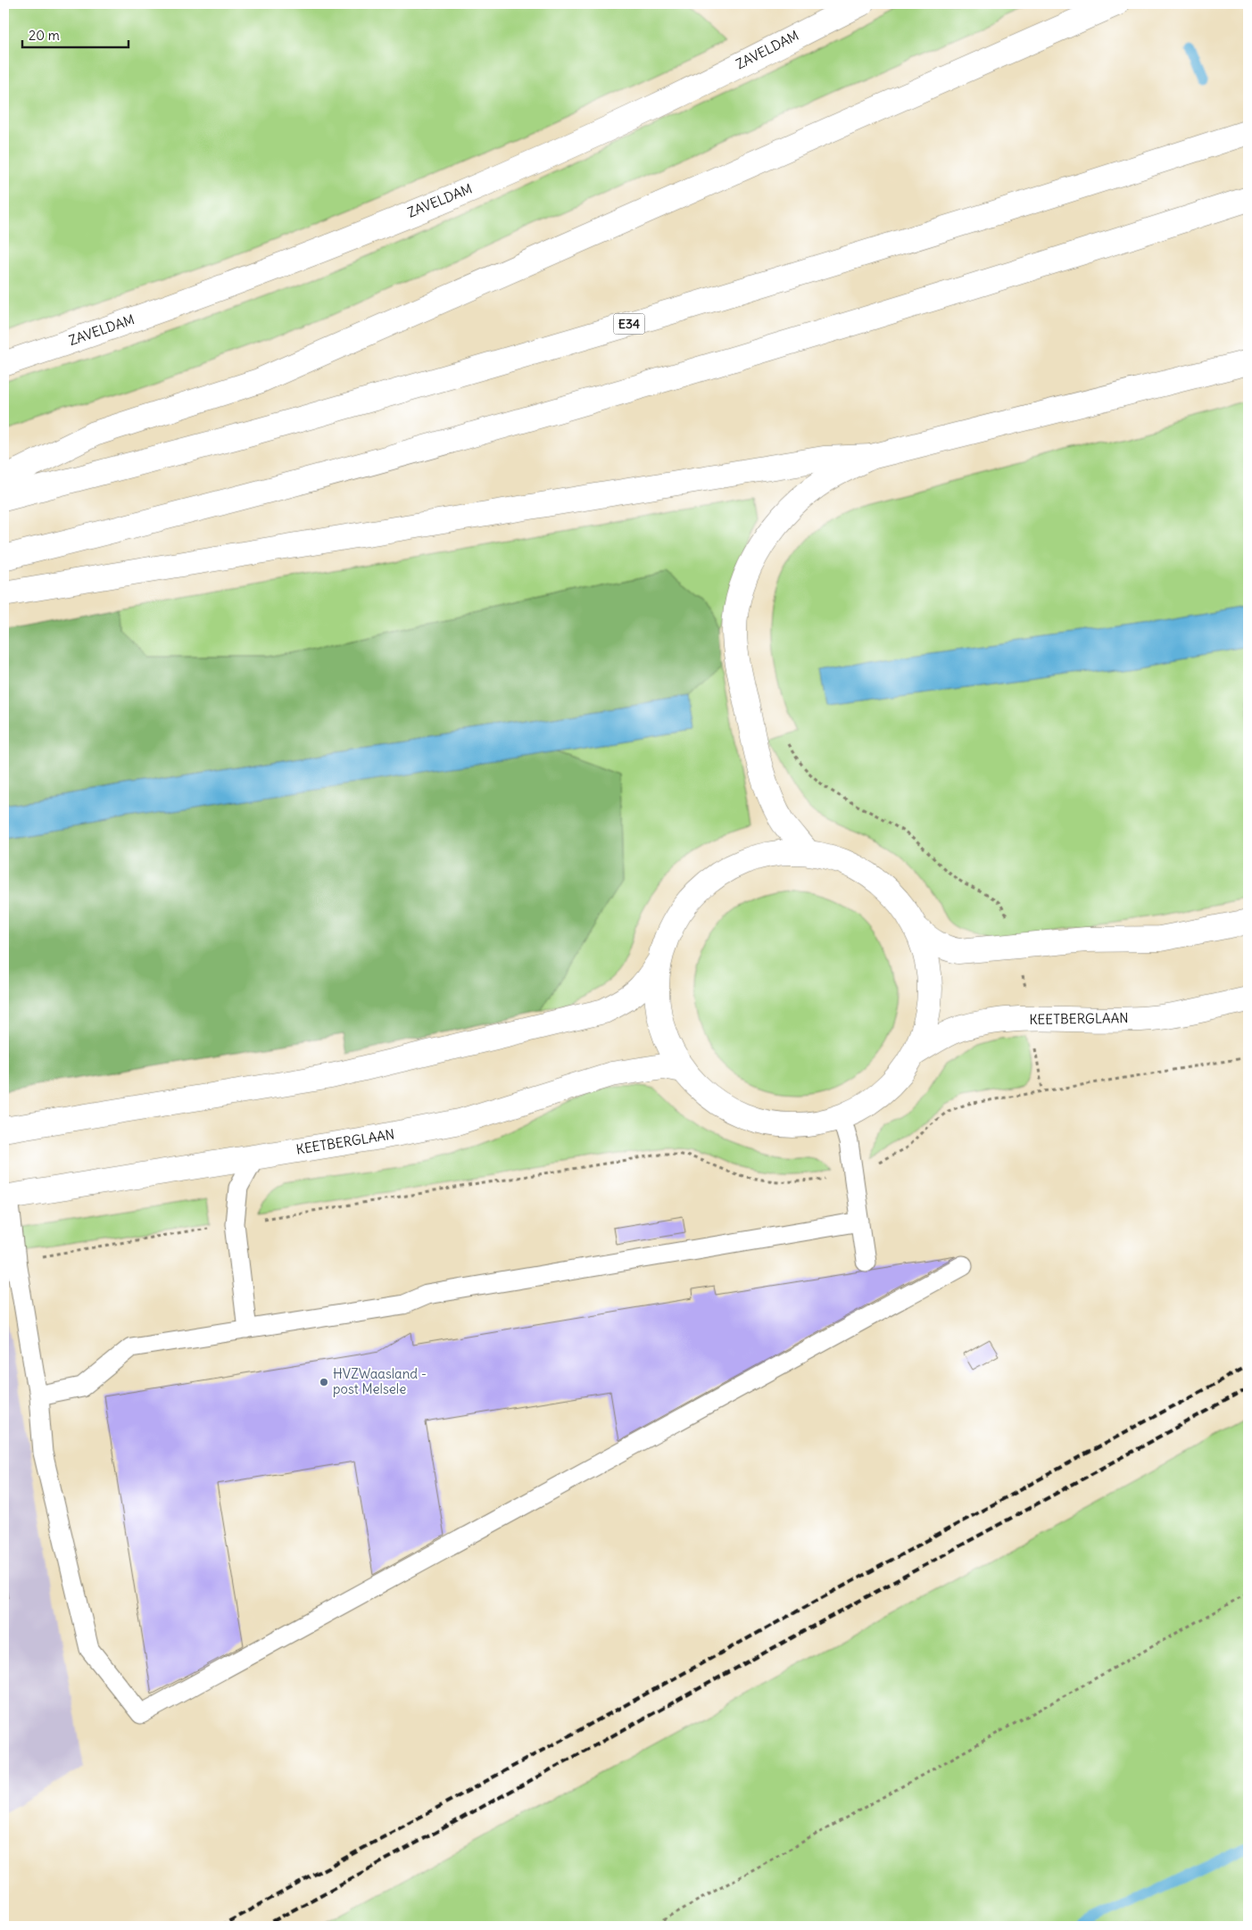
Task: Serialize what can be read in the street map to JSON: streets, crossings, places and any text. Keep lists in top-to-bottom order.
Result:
{
  "streets": {
    "main road": ["ZAVELDAM", "E34", "KEETBERGLAAN"]
  },
  "places": ["HVZWaasland - post Melsele"],
  "scale_bar": "20 m"
}
